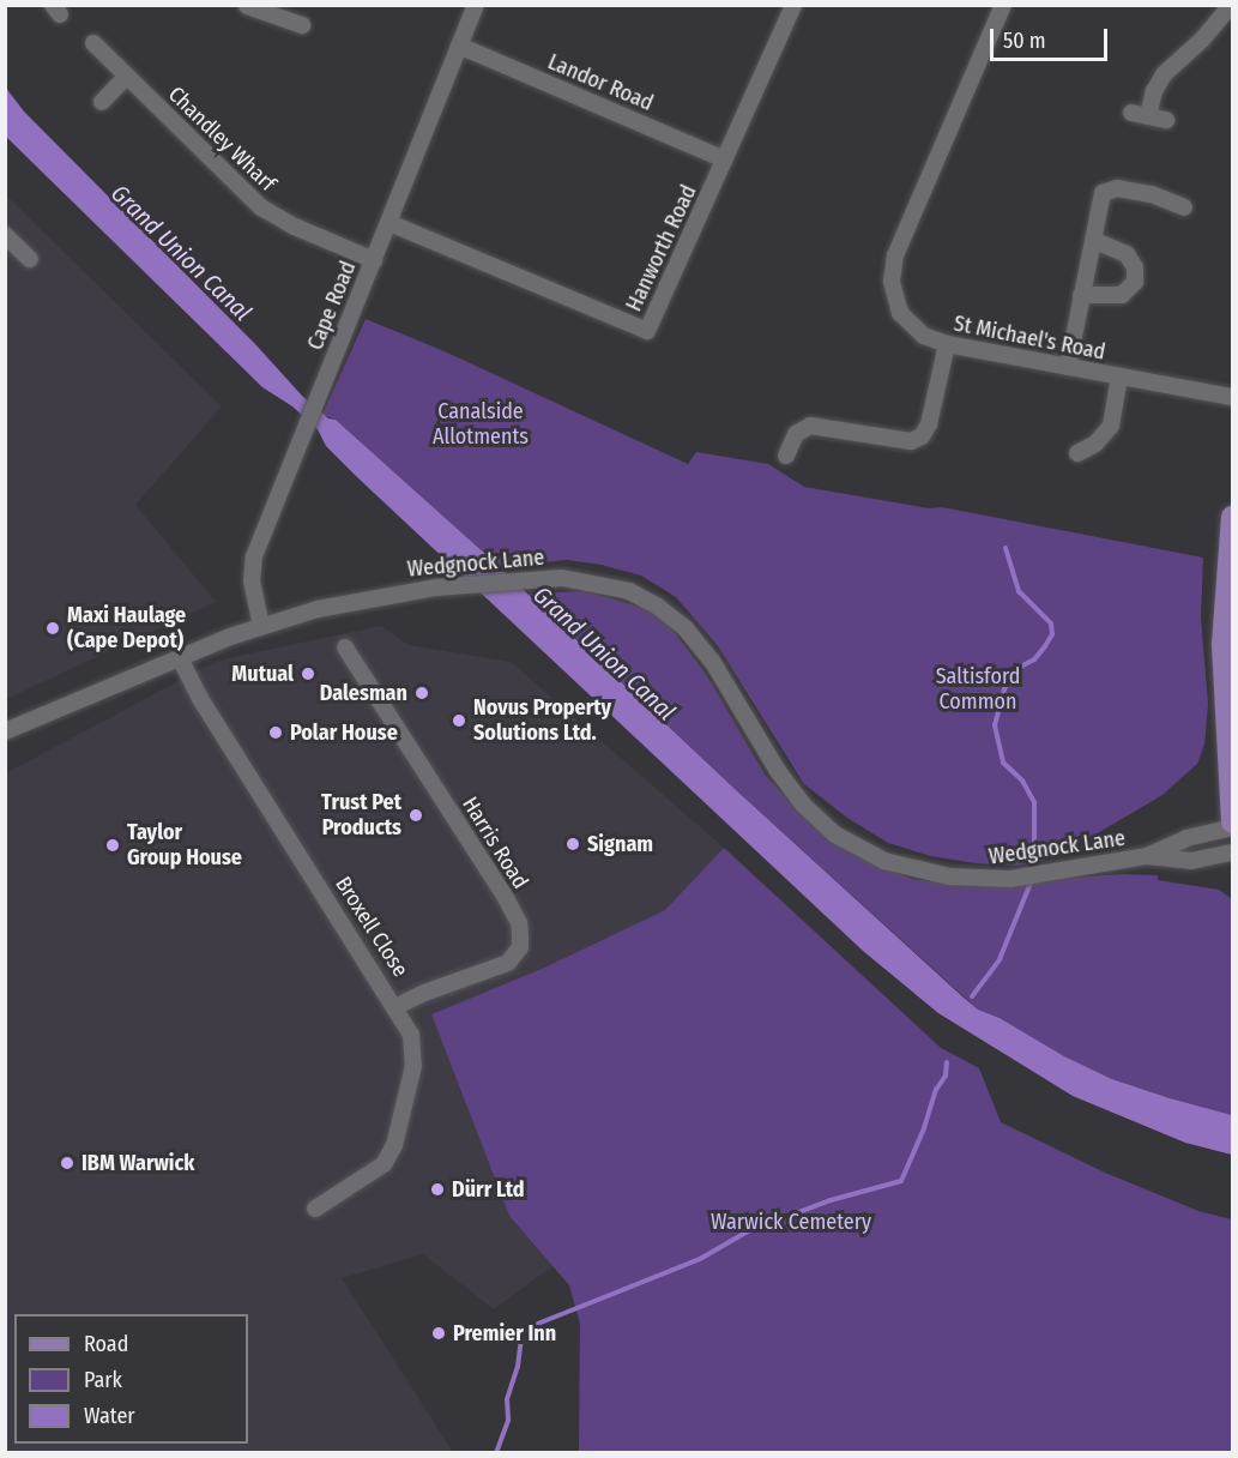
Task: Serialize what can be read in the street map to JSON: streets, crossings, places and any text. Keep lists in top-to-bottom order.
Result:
{
  "streets": {
    "street": [
      "Landor Road",
      "Chandley Wharf",
      "Hanworth Road",
      "Cape Road",
      "St Michael's Road",
      "Wedgnock Lane",
      "Harris Road",
      "Broxell Close"
    ]
  },
  "crossings": [
    ["Landor Road", "Hanworth Road"],
    ["Landor Road", "Cape Road"],
    ["Chandley Wharf", "Cape Road"],
    ["Hanworth Road", "Cape Road"],
    ["Cape Road", "Wedgnock Lane"],
    ["Wedgnock Lane", "Broxell Close"],
    ["Harris Road", "Broxell Close"]
  ],
  "water": ["Grand Union Canal"],
  "parks": ["Canalside Allotments", "Saltisford Common", "Warwick Cemetery"],
  "places": [
    "Maxi Haulage (Cape Depot)",
    "Mutual",
    "Dalesman",
    "Novus Property Solutions Ltd.",
    "Polar House",
    "Trust Pet Products",
    "Signam",
    "Taylor Group House",
    "IBM Warwick",
    "Dürr Ltd",
    "Premier Inn"
  ],
  "legend": ["Road", "Park", "Water"],
  "scale_bar": "50 m"
}
